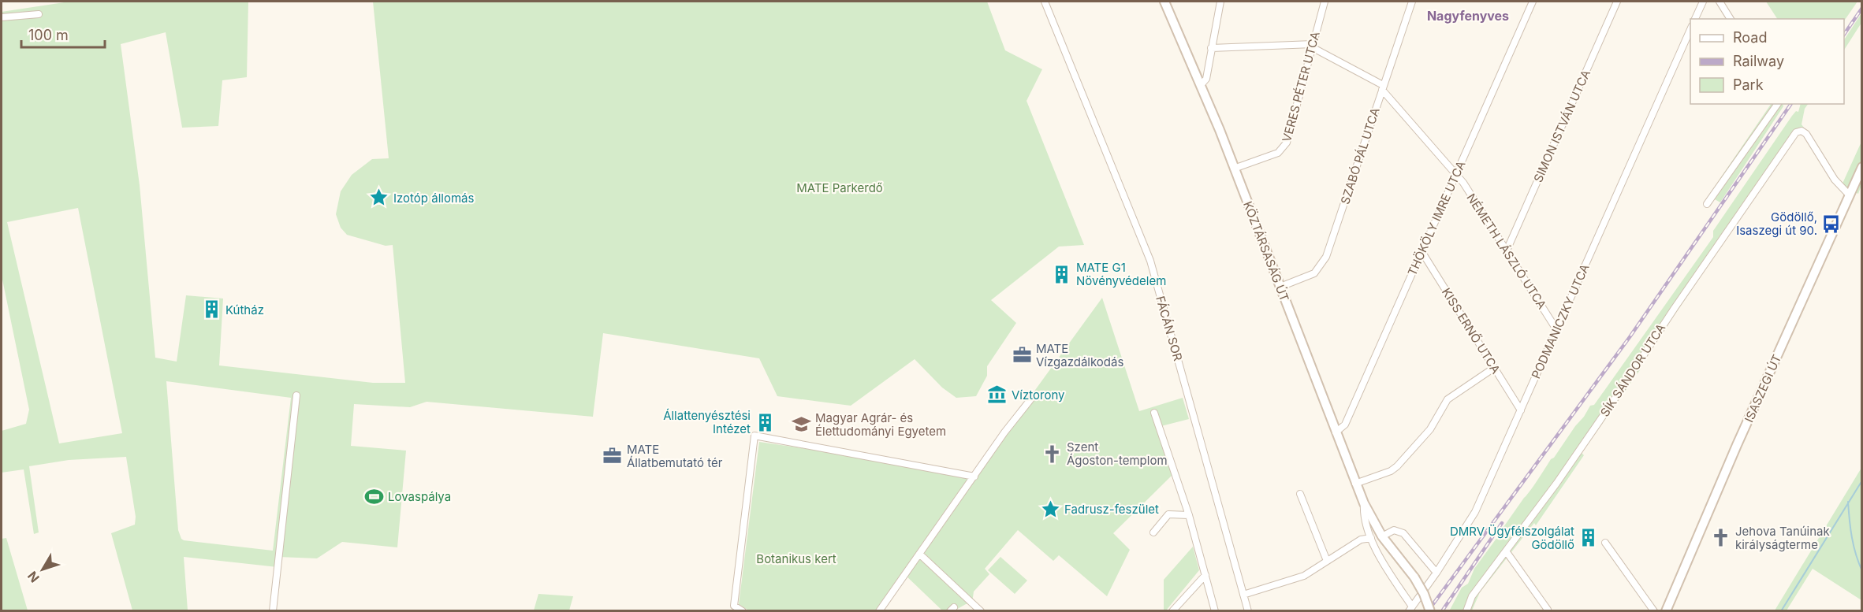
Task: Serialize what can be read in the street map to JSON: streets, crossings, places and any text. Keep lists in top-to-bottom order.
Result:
{
  "streets": {
    "main road": ["KÖZTÁRSASÁG ÚT", "ISASZEGI ÚT"],
    "street": [
      "VERES PÉTER UTCA",
      "SIMON ISTVÁN UTCA",
      "SZABÓ PÁL UTCA",
      "THÖKÖLY IMRE UTCA",
      "NÉMETH LÁSZLÓ UTCA",
      "PODMANICZKY UTCA",
      "FÁCÁN SOR",
      "KISS ERNŐ UTCA",
      "SÍK SÁNDOR UTCA"
    ]
  },
  "crossings": [
    ["VERES PÉTER UTCA", "KÖZTÁRSASÁG ÚT"],
    ["VERES PÉTER UTCA", "NÉMETH LÁSZLÓ UTCA"],
    ["SIMON ISTVÁN UTCA", "NÉMETH LÁSZLÓ UTCA"],
    ["SZABÓ PÁL UTCA", "KÖZTÁRSASÁG ÚT"],
    ["SZABÓ PÁL UTCA", "NÉMETH LÁSZLÓ UTCA"],
    ["THÖKÖLY IMRE UTCA", "KÖZTÁRSASÁG ÚT"],
    ["THÖKÖLY IMRE UTCA", "NÉMETH LÁSZLÓ UTCA"],
    ["THÖKÖLY IMRE UTCA", "KISS ERNŐ UTCA"],
    ["KÖZTÁRSASÁG ÚT", "PODMANICZKY UTCA"],
    ["NÉMETH LÁSZLÓ UTCA", "PODMANICZKY UTCA"],
    ["PODMANICZKY UTCA", "KISS ERNŐ UTCA"],
    ["SÍK SÁNDOR UTCA", "ISASZEGI ÚT"]
  ],
  "districts": ["Nagyfenyves"],
  "parks": ["MATE Parkerdő", "Botanikus kert"],
  "places": {
    "place": ["Izotóp állomás", "Fadrusz-feszület"],
    "bus stop": ["Gödöllő, Isaszegi út 90."],
    "building": [
      "MATE G1 Növényvédelem",
      "Kútház",
      "Állattenyésztési Intézet",
      "DMRV Ügyfélszolgálat Gödöllő"
    ],
    "office": ["MATE Vízgazdálkodás", "MATE Állatbemutató tér"],
    "museum": ["Víztorony"],
    "school or university": ["Magyar Agrár- és Élettudományi Egyetem"],
    "church": ["Szent Ágoston-templom", "Jehova Tanúinak királyságterme"],
    "sports": ["Lovaspálya"]
  },
  "legend": ["Road", "Railway", "Park"],
  "scale_bar": "100 m",
  "north": "bottom left"
}
